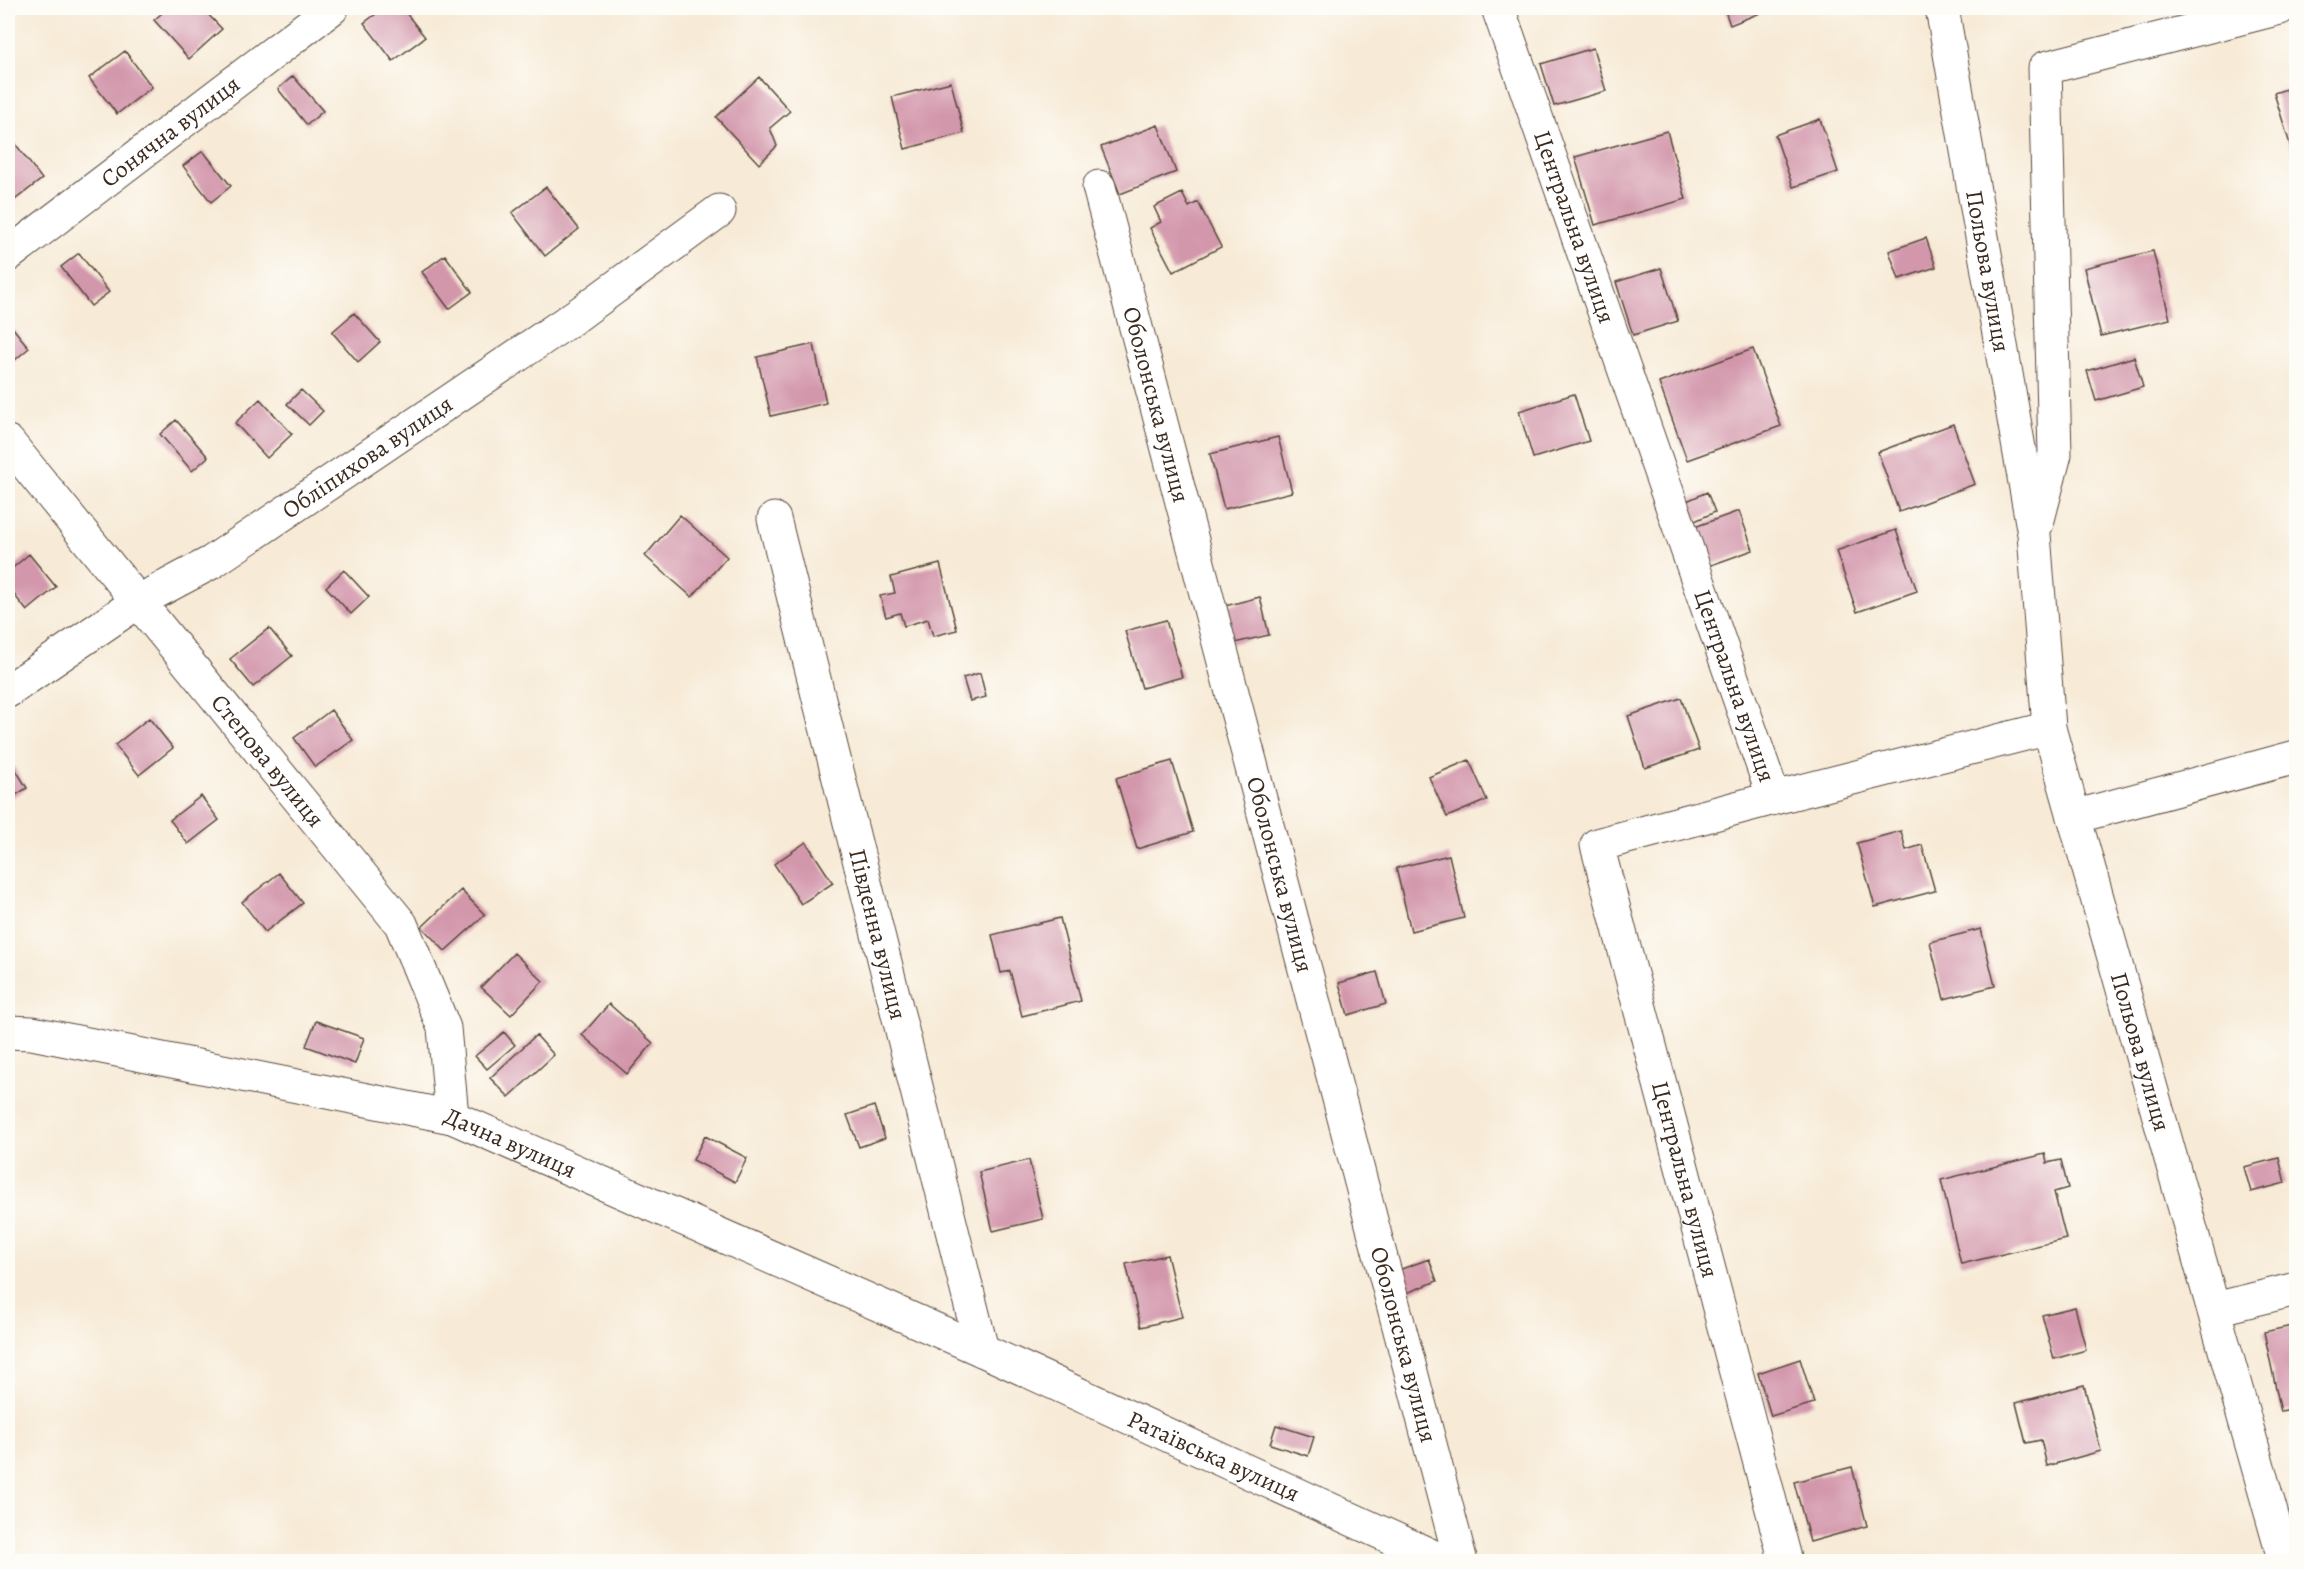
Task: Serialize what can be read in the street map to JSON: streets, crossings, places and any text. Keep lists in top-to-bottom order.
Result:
{
  "streets": {
    "street": [
      "Сонячна вулиця",
      "Центральна вулиця",
      "Польова вулиця",
      "Оболонська вулиця",
      "Обліпихова вулиця",
      "Степова вулиця",
      "Південна вулиця",
      "Дачна вулиця",
      "Ратаївська вулиця"
    ]
  },
  "crossings": [
    ["Обліпихова вулиця", "Степова вулиця"],
    ["Степова вулиця", "Дачна вулиця"],
    ["Південна вулиця", "Дачна вулиця"],
    ["Південна вулиця", "Ратаївська вулиця"],
    ["Дачна вулиця", "Ратаївська вулиця"]
  ]
}
